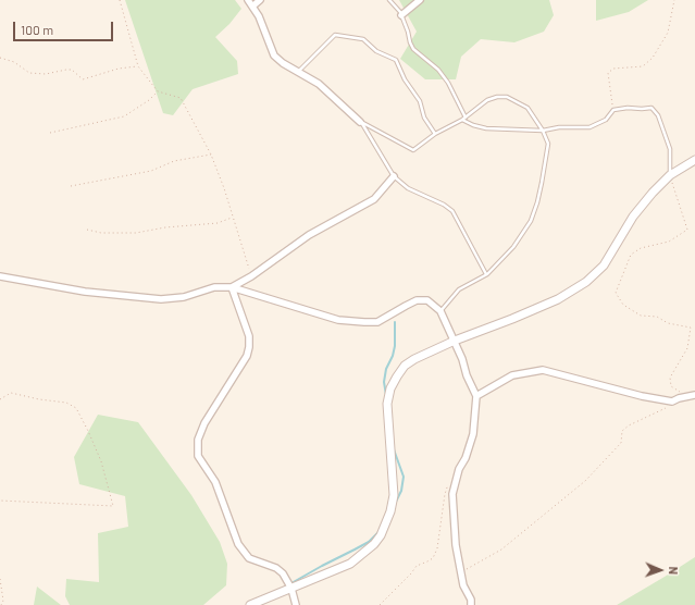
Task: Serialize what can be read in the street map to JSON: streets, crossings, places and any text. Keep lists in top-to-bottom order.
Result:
{
  "scale_bar": "100 m",
  "north": "right"
}
